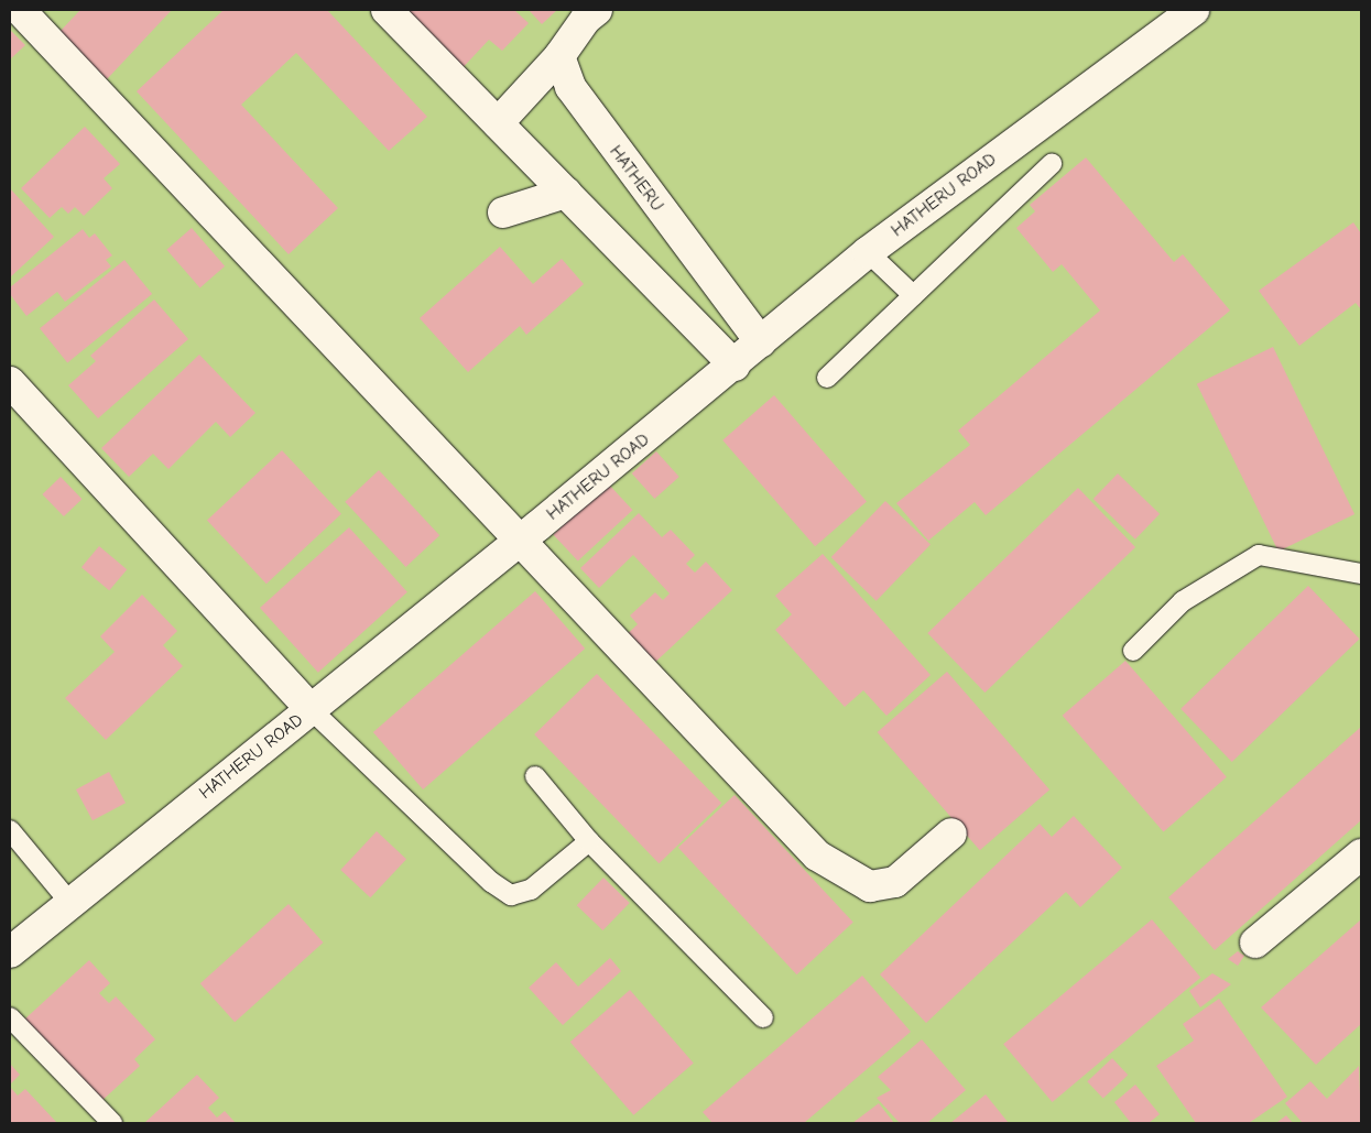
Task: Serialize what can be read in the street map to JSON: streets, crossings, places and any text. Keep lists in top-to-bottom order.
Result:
{
  "streets": {
    "street": ["HATHERU", "HATHERU ROAD"]
  },
  "crossings": [
    ["HATHERU", "HATHERU ROAD"]
  ]
}
